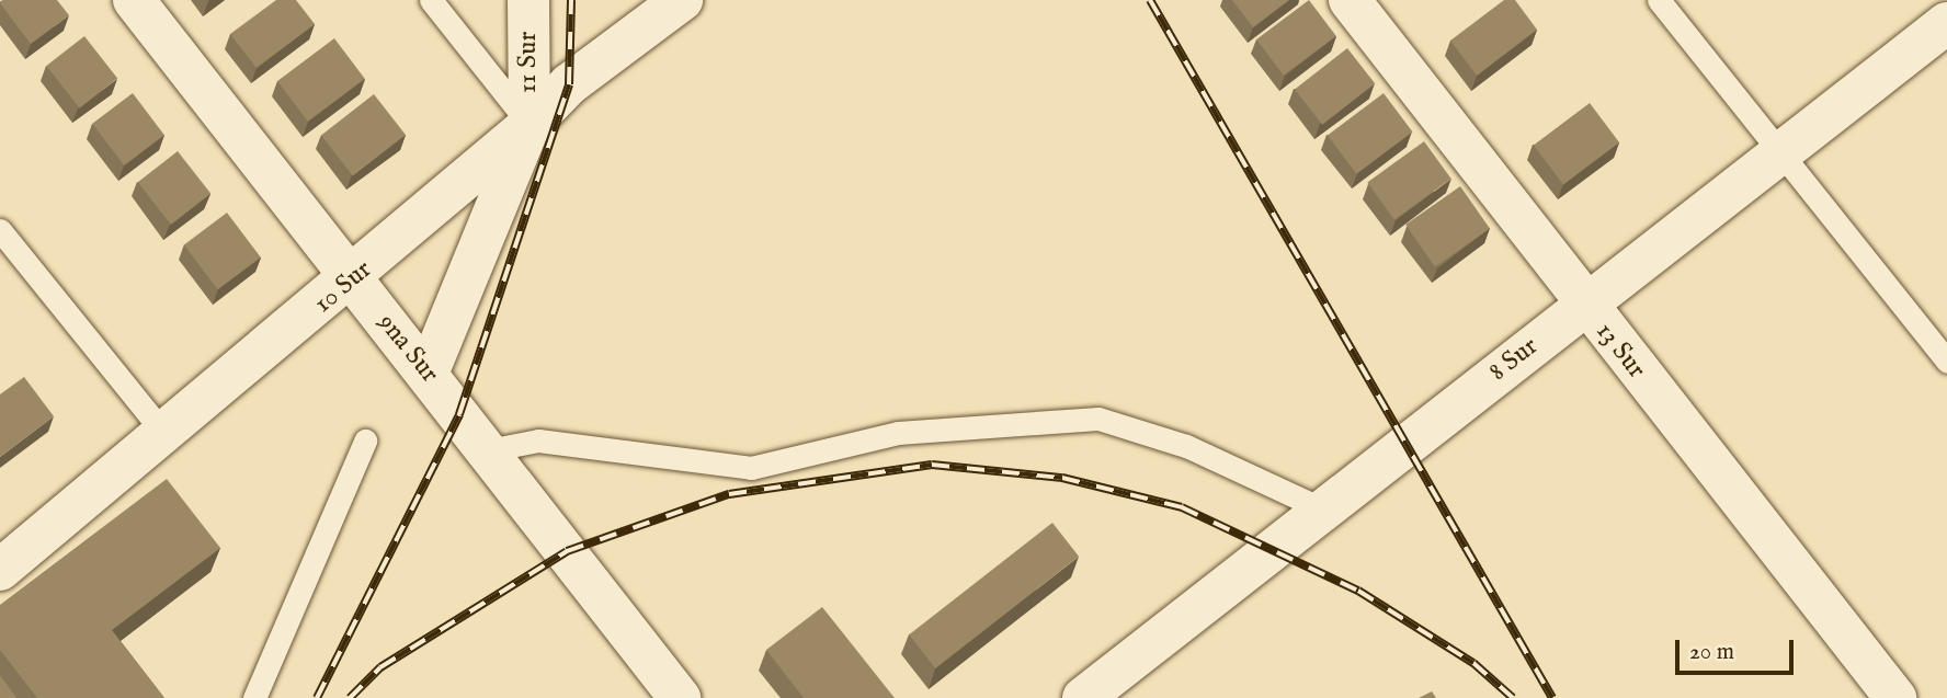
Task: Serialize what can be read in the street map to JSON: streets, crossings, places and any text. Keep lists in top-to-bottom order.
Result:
{
  "streets": {
    "street": [
      "11 Sur",
      "10 Sur",
      "9na Sur",
      "13 Sur",
      "8 Sur"
    ]
  },
  "crossings": [
    ["11 Sur", "10 Sur"],
    ["10 Sur", "9na Sur"],
    ["13 Sur", "8 Sur"]
  ],
  "scale_bar": "20 m"
}
